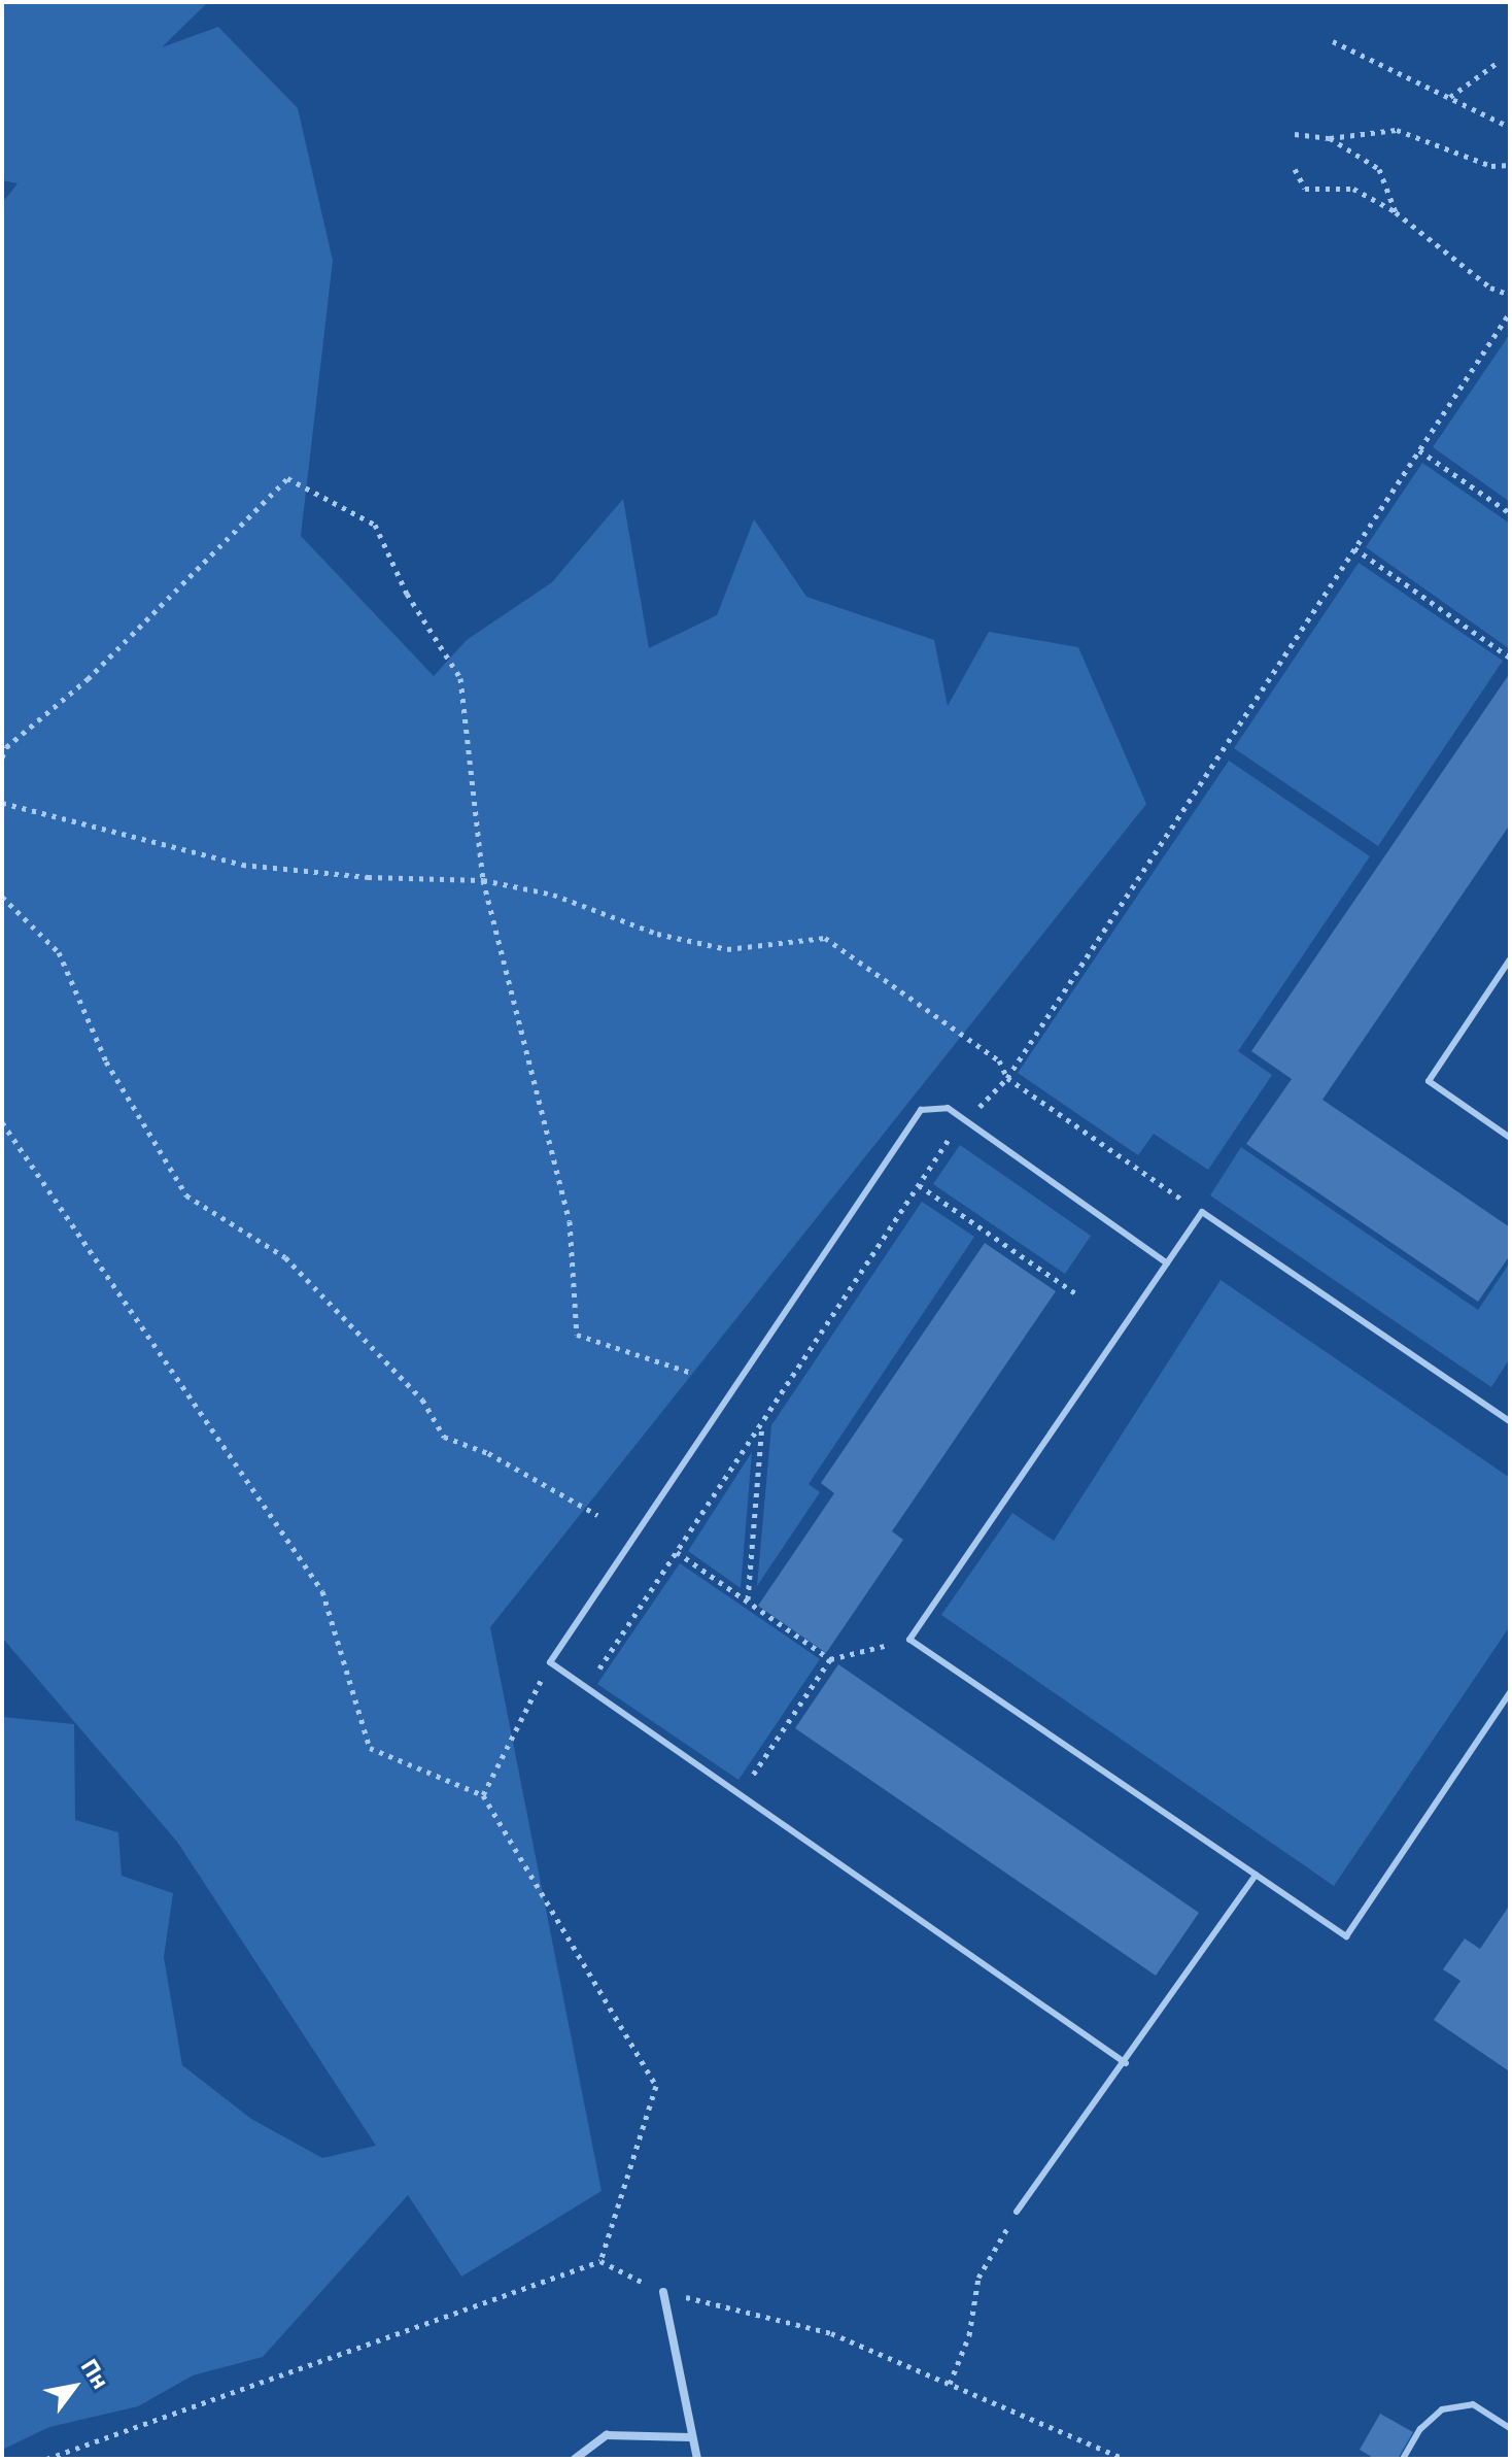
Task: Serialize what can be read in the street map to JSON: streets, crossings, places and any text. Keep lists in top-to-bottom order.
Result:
{
  "north": "top right"
}
